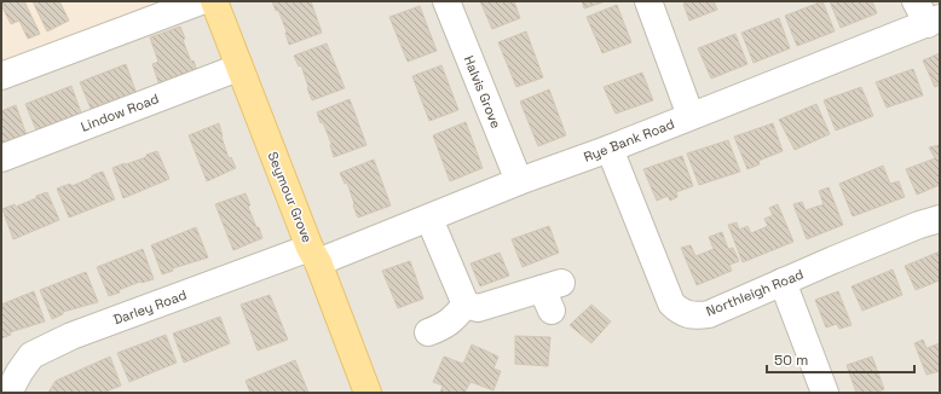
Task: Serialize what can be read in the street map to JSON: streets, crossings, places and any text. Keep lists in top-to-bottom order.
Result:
{
  "streets": {
    "main road": ["Seymour Grove"],
    "street": [
      "Halvis Grove",
      "Lindow Road",
      "Rye Bank Road",
      "Northleigh Road",
      "Darley Road"
    ]
  },
  "crossings": [
    ["Halvis Grove", "Rye Bank Road"],
    ["Lindow Road", "Seymour Grove"],
    ["Rye Bank Road", "Seymour Grove"],
    ["Rye Bank Road", "Northleigh Road"],
    ["Rye Bank Road", "Darley Road"],
    ["Seymour Grove", "Darley Road"]
  ],
  "scale_bar": "50 m"
}
